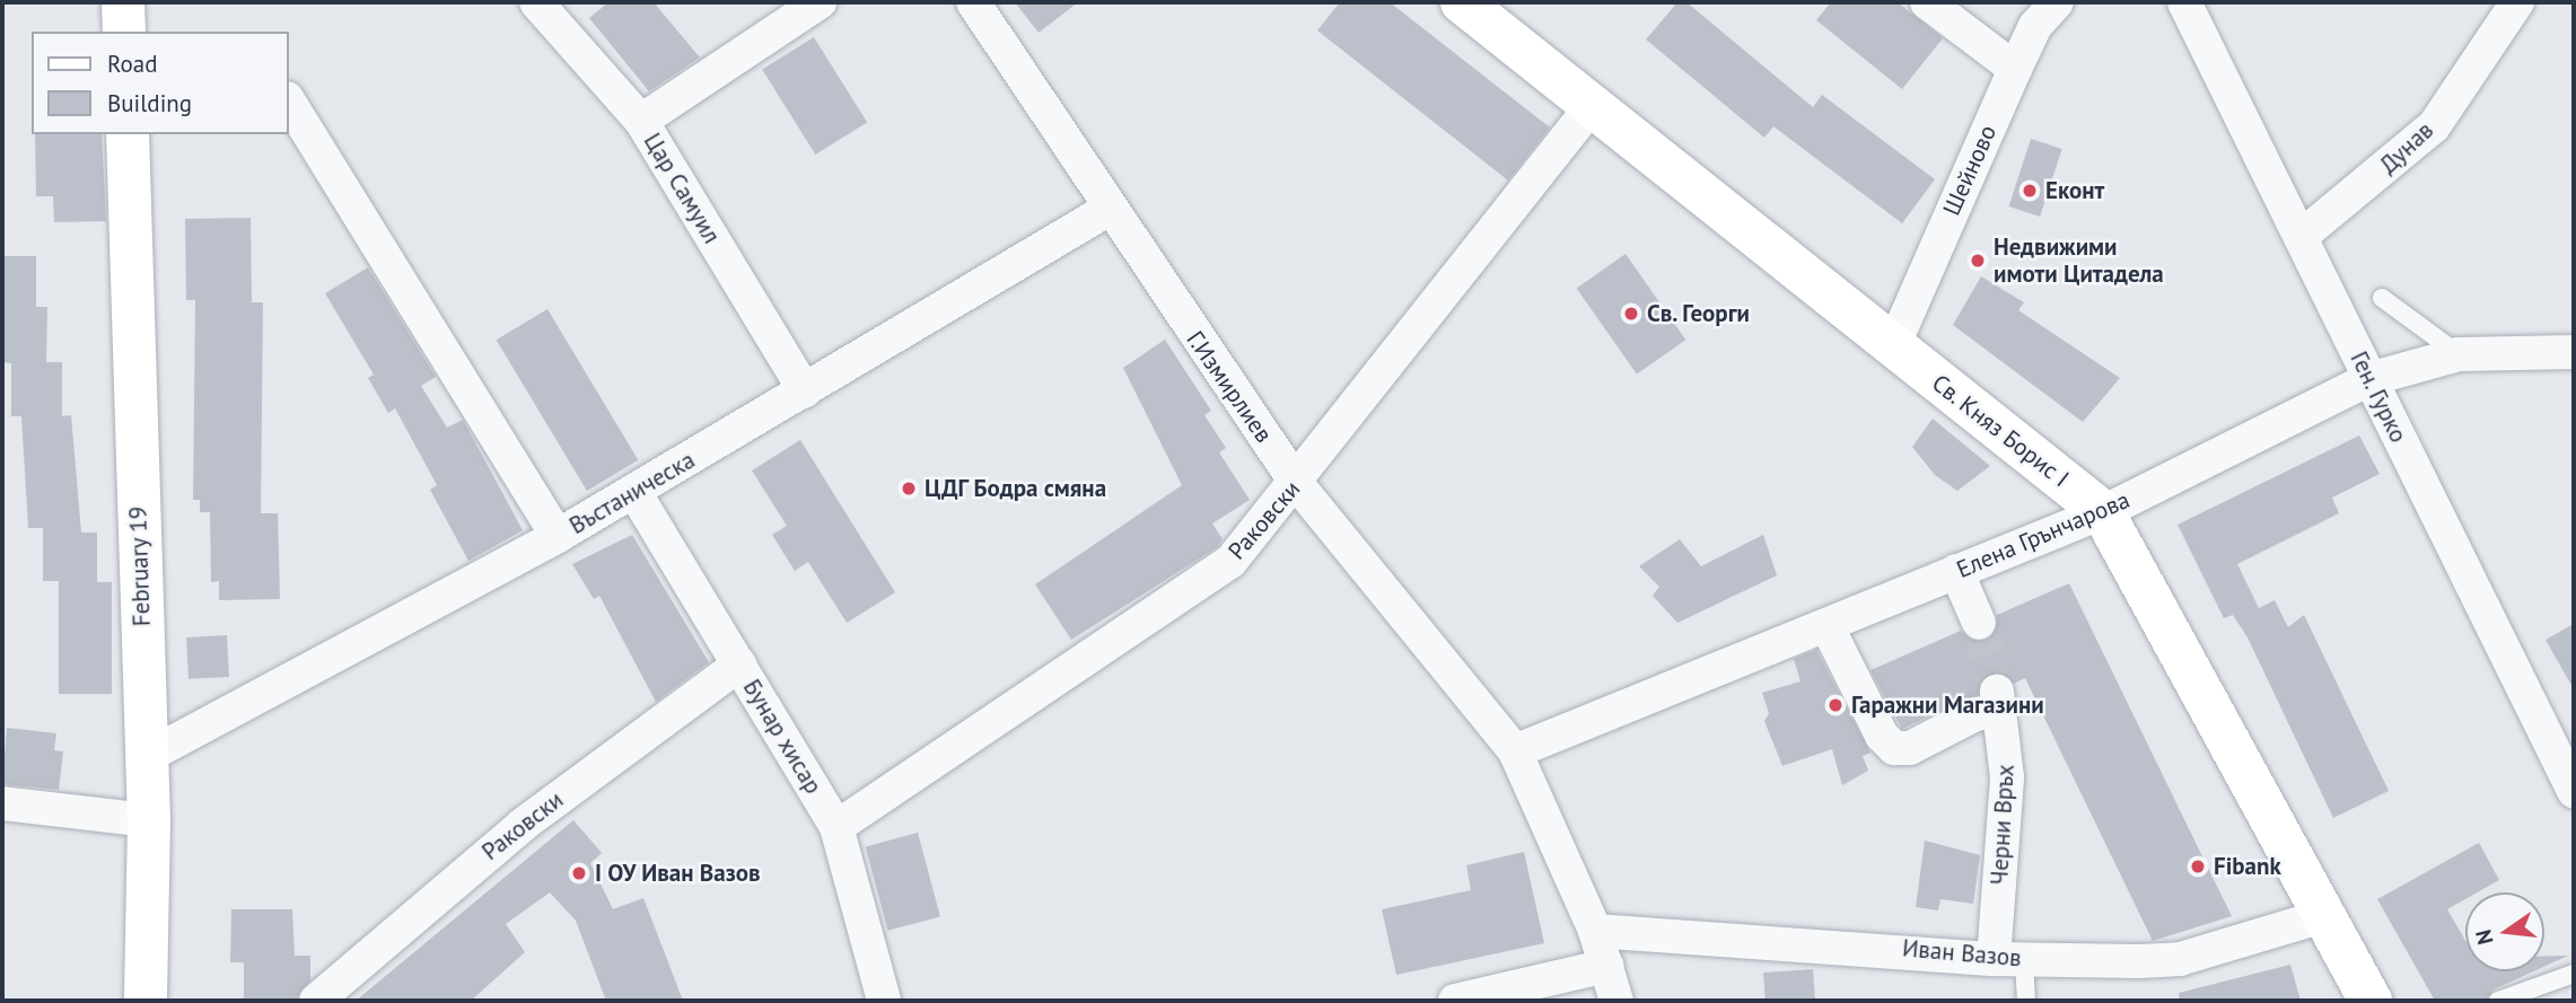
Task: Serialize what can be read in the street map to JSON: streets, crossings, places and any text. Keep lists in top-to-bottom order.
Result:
{
  "streets": {
    "street": [
      "Дунав",
      "Шейново",
      "Цар Самуил",
      "Г.Измирлиев",
      "Ген. Гурко",
      "Св. Княз Борис I",
      "Въстаническа",
      "Раковски",
      "Елена Грънчарова",
      "February 19",
      "Бунар хисар",
      "Черни Връх",
      "Иван Вазов"
    ]
  },
  "crossings": [
    ["Дунав", "Ген. Гурко"],
    ["Шейново", "Св. Княз Борис I"],
    ["Цар Самуил", "Въстаническа"],
    ["Г.Измирлиев", "Въстаническа"],
    ["Г.Измирлиев", "Раковски"],
    ["Г.Измирлиев", "Елена Грънчарова"],
    ["Г.Измирлиев", "Иван Вазов"],
    ["Ген. Гурко", "Елена Грънчарова"],
    ["Св. Княз Борис I", "Раковски"],
    ["Св. Княз Борис I", "Елена Грънчарова"],
    ["Св. Княз Борис I", "Иван Вазов"],
    ["Въстаническа", "February 19"],
    ["Въстаническа", "Бунар хисар"],
    ["Раковски", "Бунар хисар"],
    ["Елена Грънчарова", "Черни Връх"],
    ["Черни Връх", "Иван Вазов"]
  ],
  "places": [
    "Еконт",
    "Недвижими имоти Цитадела",
    "Св. Георги",
    "ЦДГ Бодра смяна",
    "Гаражни Магазини",
    "Fibank",
    "I ОУ Иван Вазов"
  ],
  "legend": ["Road", "Building"],
  "north": "left"
}
